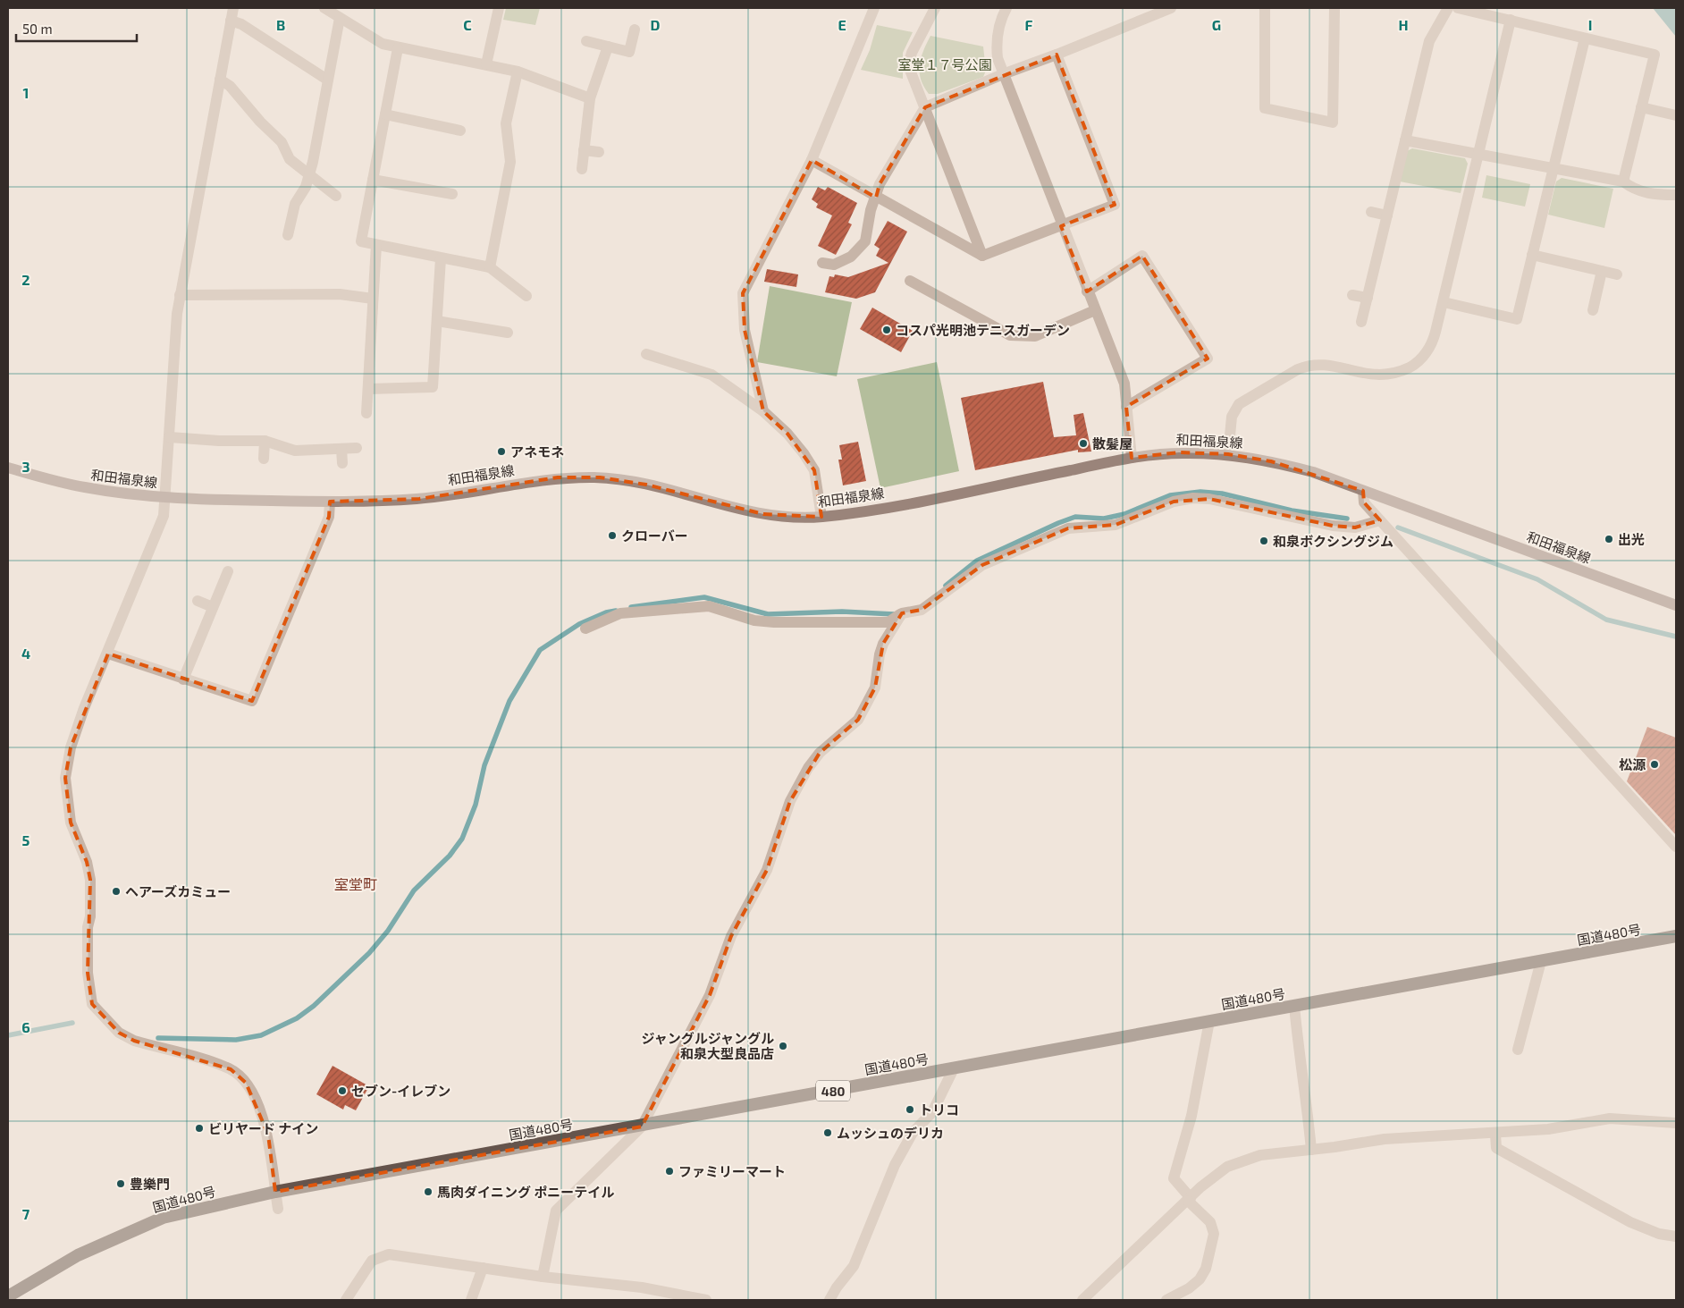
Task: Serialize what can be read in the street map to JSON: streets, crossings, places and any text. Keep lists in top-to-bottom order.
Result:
{
  "streets": {
    "highway": ["国道480号", "480"],
    "main road": ["和田福泉線"]
  },
  "districts": ["室堂町"],
  "parks": ["室堂１７号公園"],
  "places": [
    "コスパ光明池テニスガーデン",
    "散髪屋",
    "アネモネ",
    "クローバー",
    "出光",
    "和泉ボクシングジム",
    "松源",
    "ヘアーズカミュー",
    "ジャングルジャングル 和泉大型良品店",
    "セブン-イレブン",
    "トリコ",
    "ビリヤード ナイン",
    "ムッシュのデリカ",
    "ファミリーマート",
    "豊樂門",
    "馬肉ダイニング ポニーテイル"
  ],
  "scale_bar": "50 m",
  "grid": {
    "columns": [
      "B",
      "C",
      "D",
      "E",
      "F",
      "G",
      "H",
      "I"
    ],
    "rows": [
      "1",
      "2",
      "3",
      "4",
      "5",
      "6",
      "7"
    ]
  }
}
